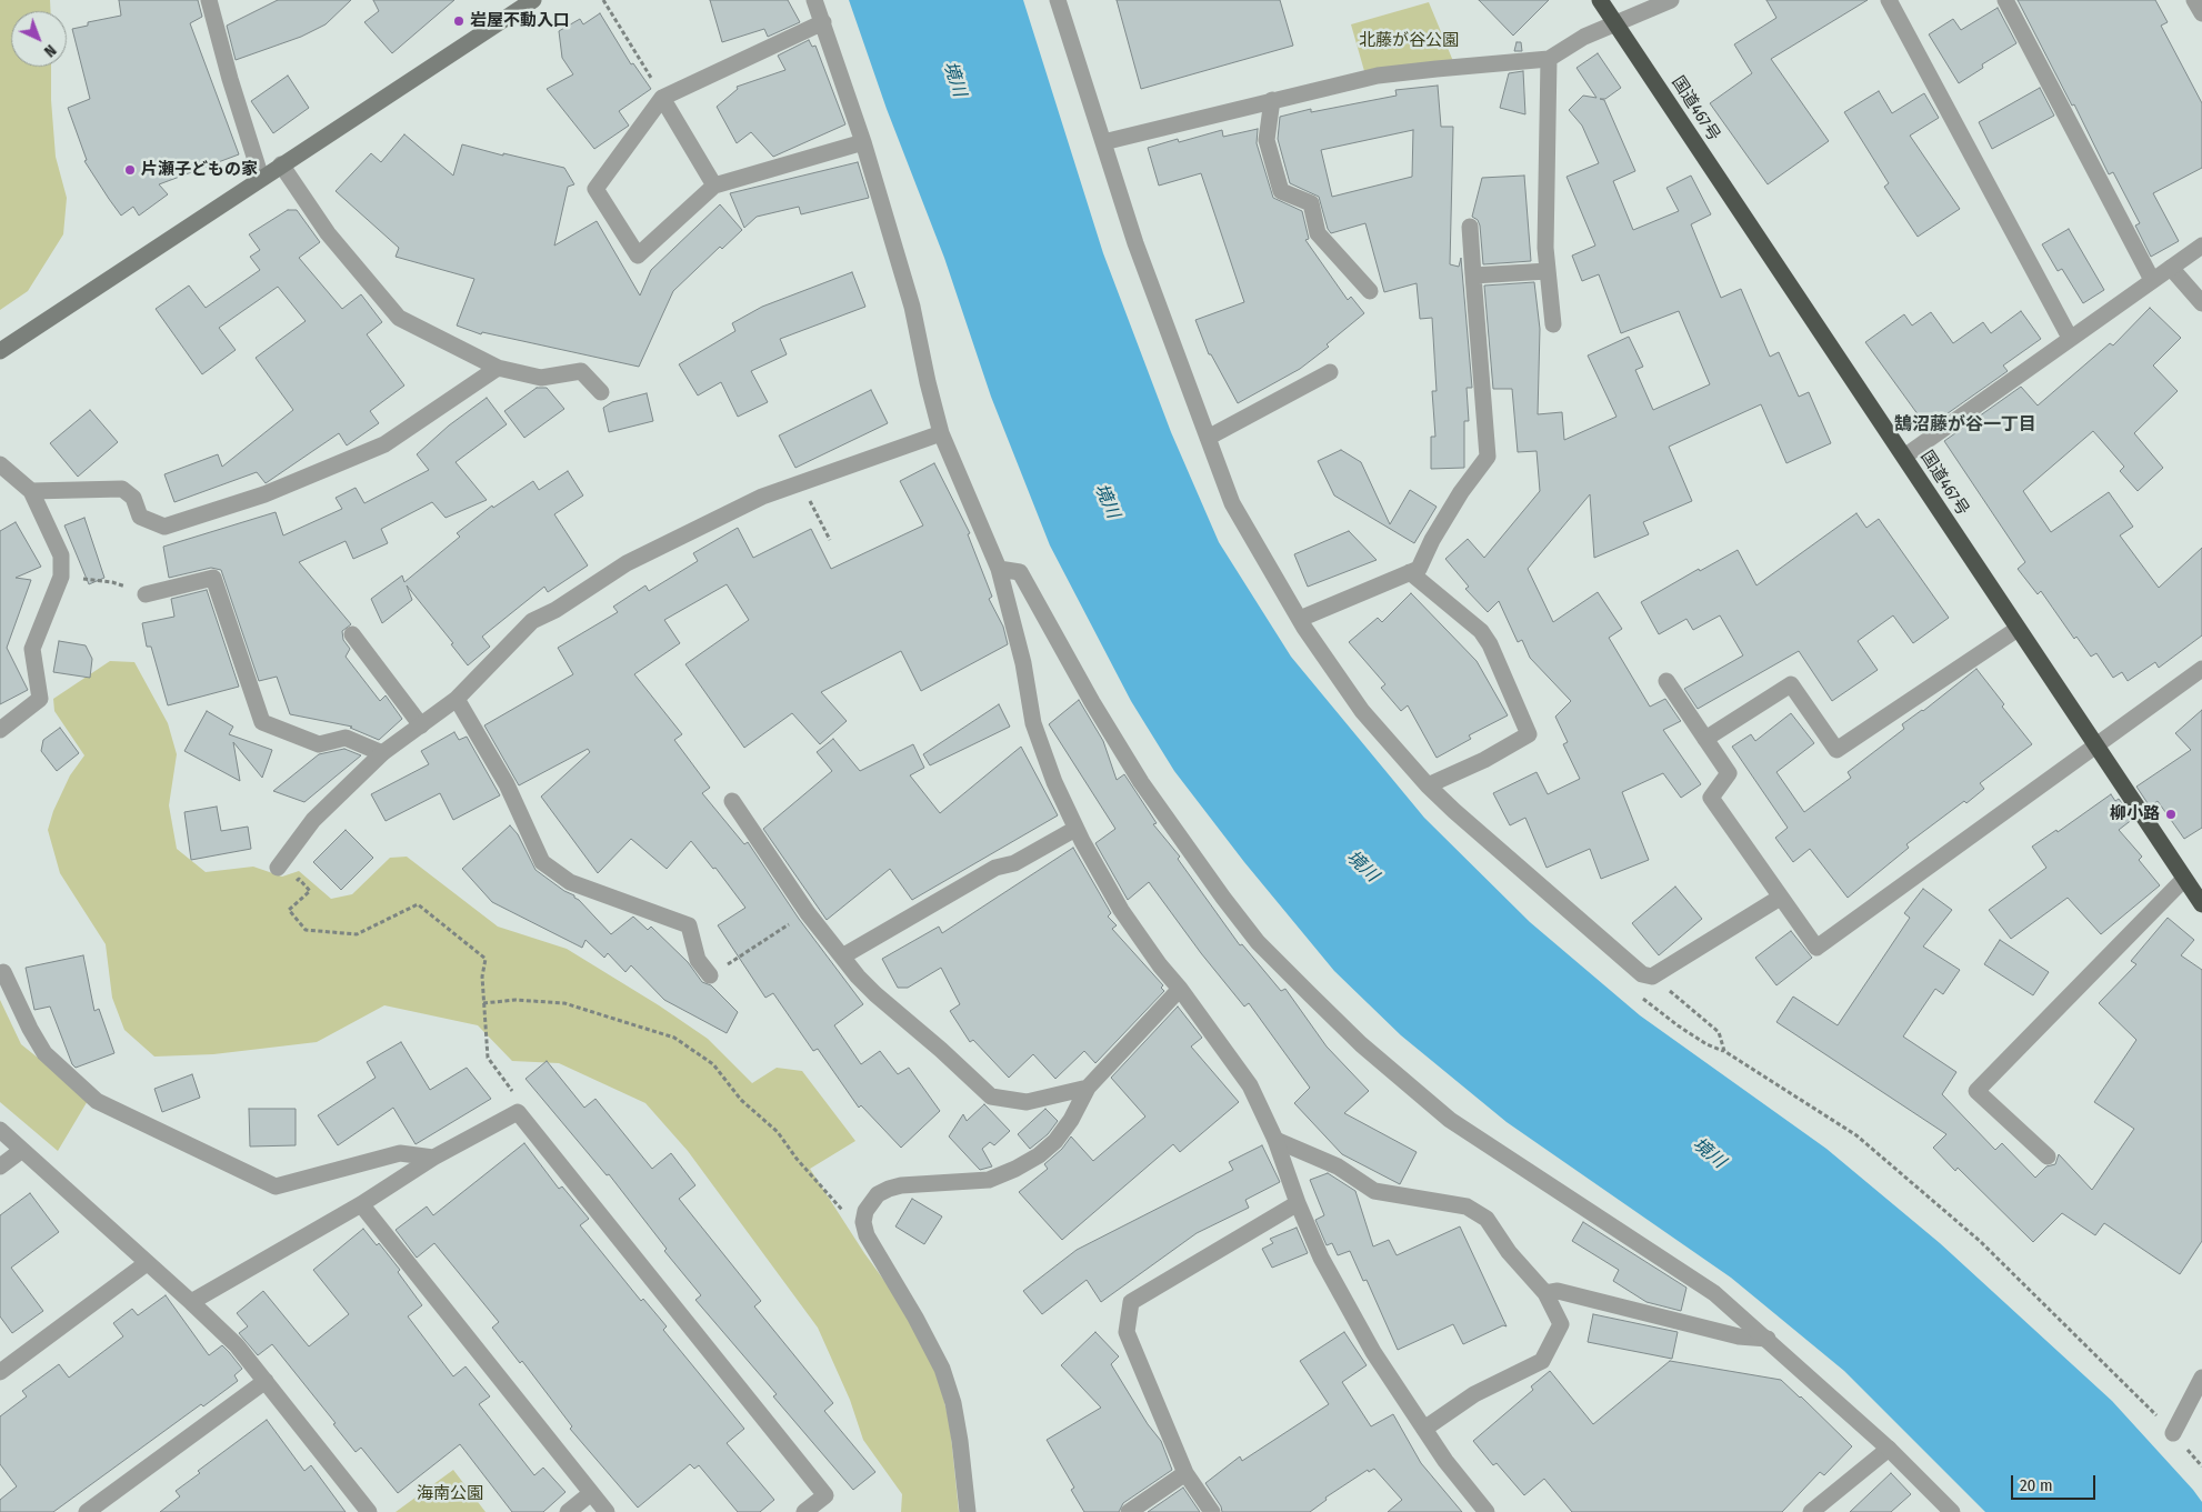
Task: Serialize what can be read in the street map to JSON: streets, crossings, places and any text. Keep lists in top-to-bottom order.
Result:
{
  "streets": {
    "highway": ["国道467号"]
  },
  "districts": ["鵠沼藤が谷一丁目"],
  "water": ["境川"],
  "parks": ["北藤が谷公園", "海南公園"],
  "places": ["岩屋不動入口", "片瀬子どもの家", "柳小路"],
  "scale_bar": "20 m",
  "north": "bottom right"
}
